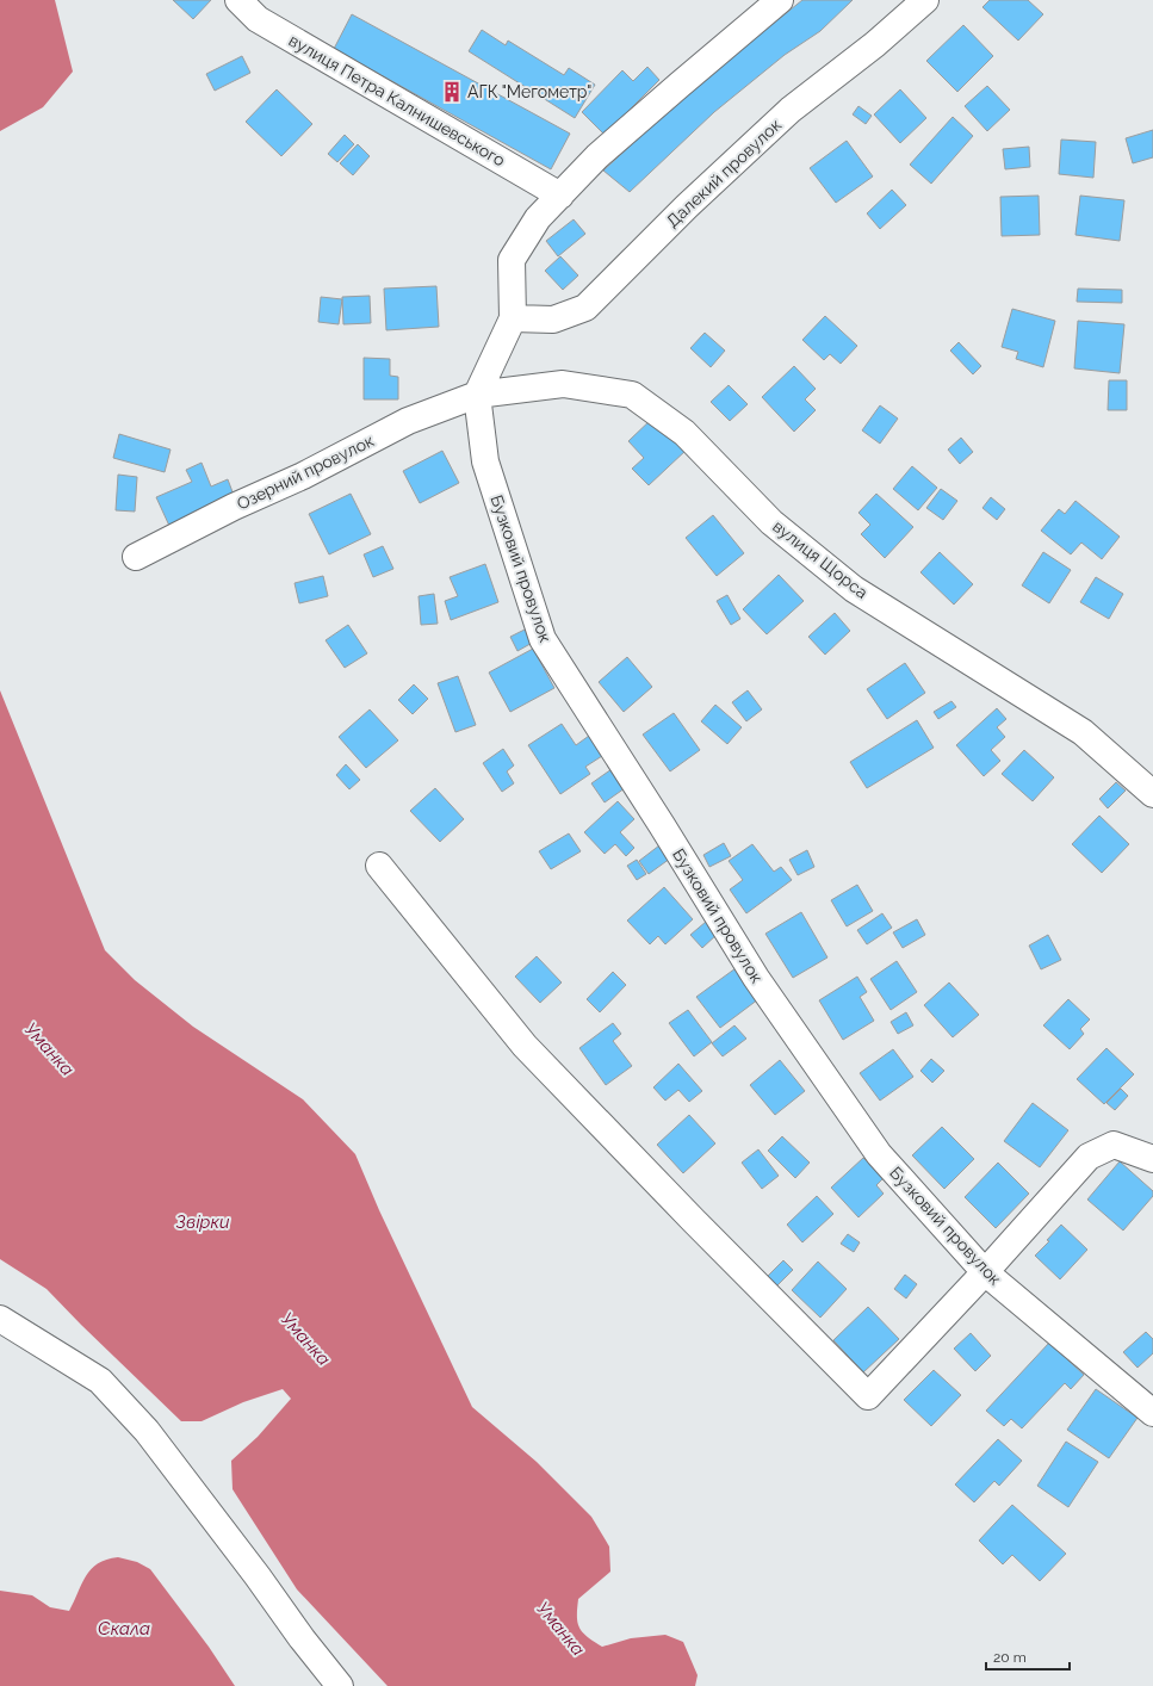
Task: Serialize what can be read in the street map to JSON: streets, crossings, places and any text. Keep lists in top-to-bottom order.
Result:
{
  "streets": {
    "street": [
      "вулиця Петра Калнишевського",
      "Далекий провулок",
      "Озерний провулок",
      "вулиця Щорса",
      "Бузковий провулок"
    ]
  },
  "crossings": [
    ["Озерний провулок", "вулиця Щорса"],
    ["Озерний провулок", "Бузковий провулок"],
    ["вулиця Щорса", "Бузковий провулок"]
  ],
  "water": ["Уманка", "Звірки", "Скала"],
  "places": {
    "building": ["АГК \"Мегометр\""]
  },
  "scale_bar": "20 m"
}
